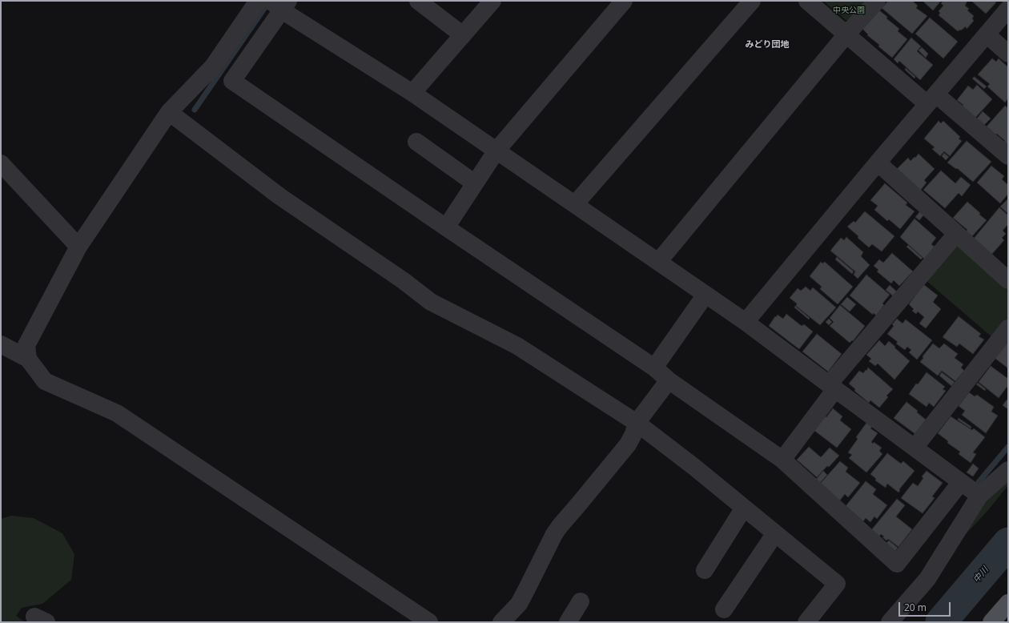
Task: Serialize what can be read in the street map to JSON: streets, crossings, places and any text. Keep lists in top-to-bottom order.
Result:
{
  "districts": ["みどり団地"],
  "water": ["中川"],
  "parks": ["中央公園"],
  "scale_bar": "20 m"
}
